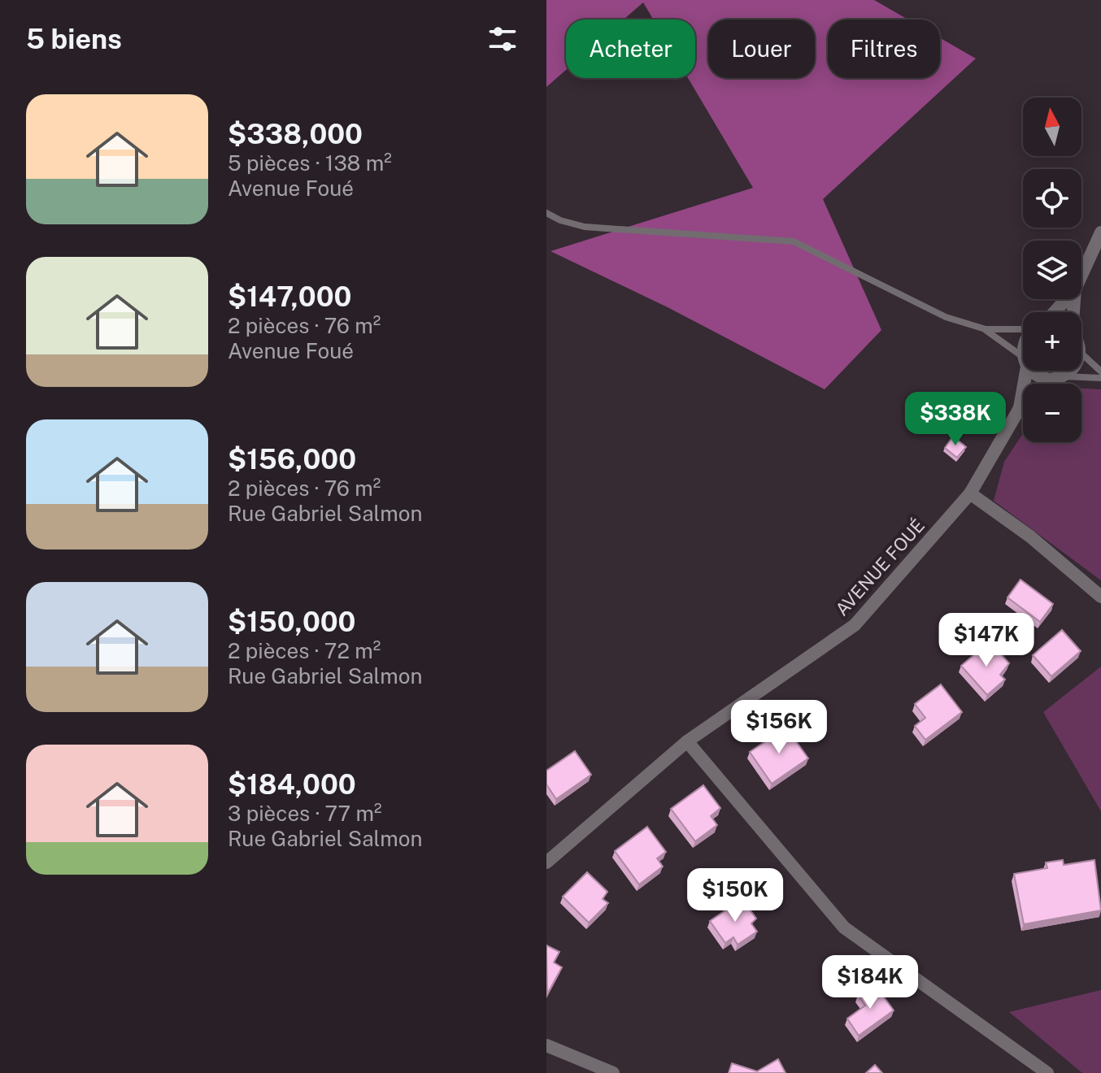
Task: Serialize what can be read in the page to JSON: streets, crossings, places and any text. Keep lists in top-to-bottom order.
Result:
{
  "streets": {
    "street": ["AVENUE FOUÉ"]
  },
  "north": "top",
  "page": {
    "heading": "5 biens",
    "chip": ["Acheter", "Louer", "Filtres"],
    "list": [
      {
        "name": "$338,000",
        "note": "5 pièces · 138 m² · Avenue Foué"
      },
      {
        "name": "$147,000",
        "note": "2 pièces · 76 m² · Avenue Foué"
      },
      {
        "name": "$156,000",
        "note": "2 pièces · 76 m² · Rue Gabriel Salmon"
      },
      {
        "name": "$150,000",
        "note": "2 pièces · 72 m² · Rue Gabriel Salmon"
      },
      {
        "name": "$184,000",
        "note": "3 pièces · 77 m² · Rue Gabriel Salmon"
      }
    ],
    "map_buttons": ["+", "−"],
    "price": [
      "$338K",
      "$147K",
      "$156K",
      "$150K",
      "$184K"
    ]
  }
}
